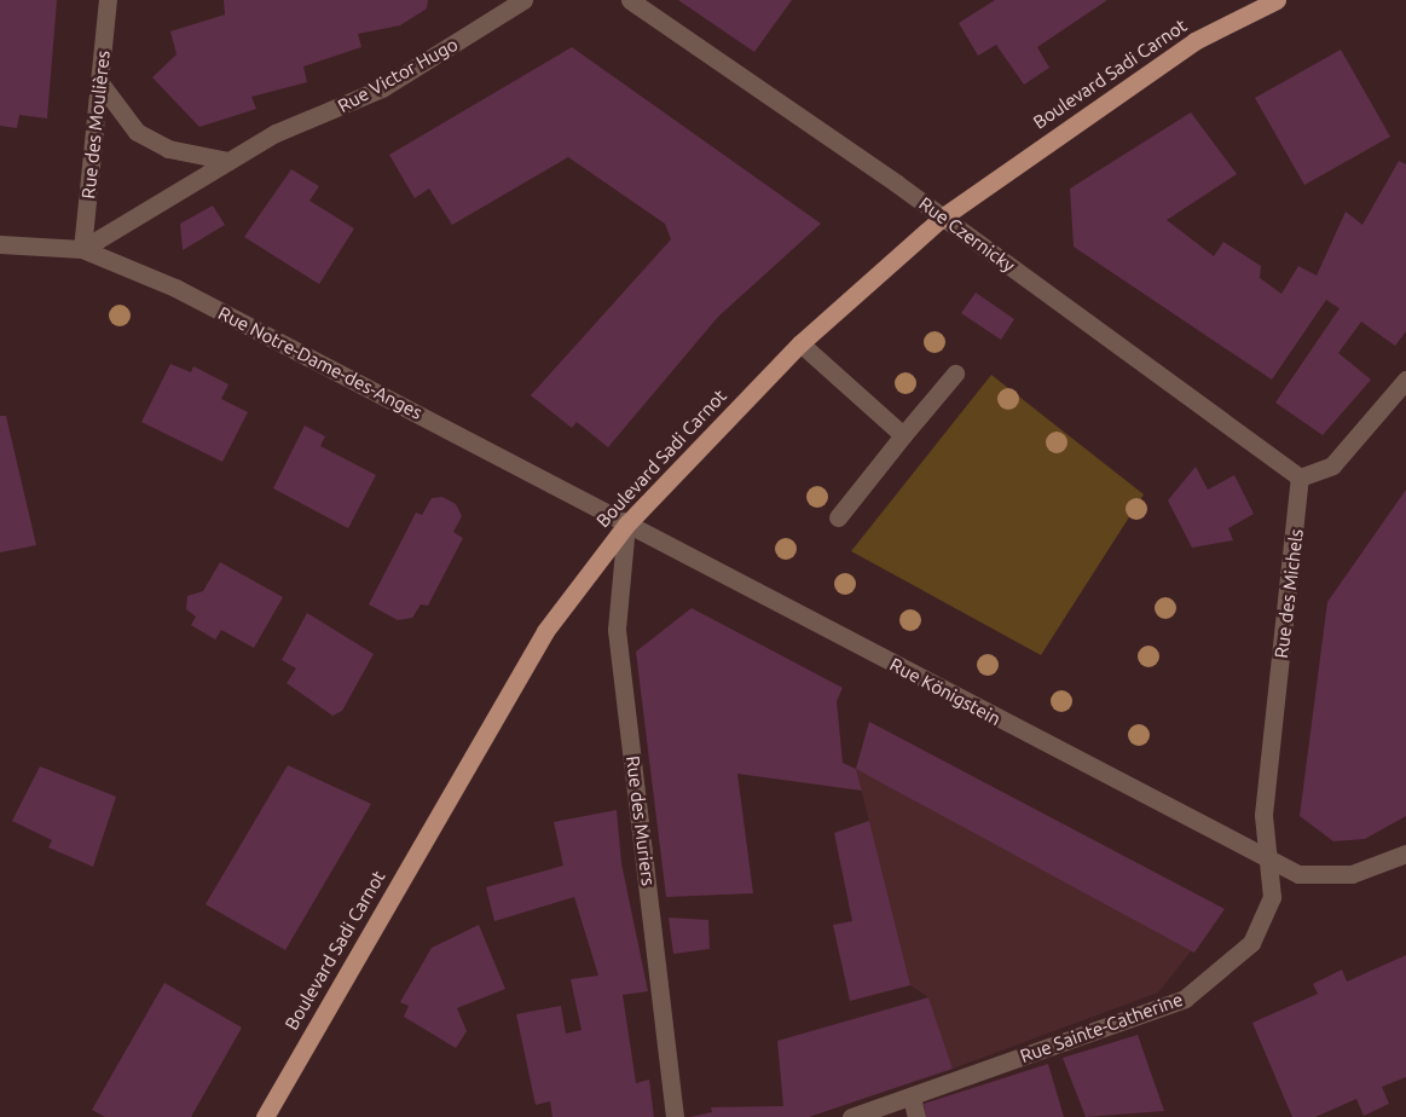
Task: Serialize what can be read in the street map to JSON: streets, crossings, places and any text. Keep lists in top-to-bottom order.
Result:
{
  "streets": {
    "main road": ["Boulevard Sadi Carnot"],
    "street": [
      "Rue Victor Hugo",
      "Rue des Moulières",
      "Rue Czernicky",
      "Rue Notre-Dame-des-Anges",
      "Rue des Michels",
      "Rue Königstein",
      "Rue des Muriers",
      "Rue Sainte-Catherine"
    ]
  },
  "crossings": [
    ["Boulevard Sadi Carnot", "Rue Czernicky"],
    ["Boulevard Sadi Carnot", "Rue Notre-Dame-des-Anges"],
    ["Boulevard Sadi Carnot", "Rue Königstein"],
    ["Boulevard Sadi Carnot", "Rue des Muriers"],
    ["Rue Victor Hugo", "Rue des Moulières"],
    ["Rue Victor Hugo", "Rue Notre-Dame-des-Anges"],
    ["Rue des Moulières", "Rue Notre-Dame-des-Anges"],
    ["Rue Czernicky", "Rue des Michels"],
    ["Rue Notre-Dame-des-Anges", "Rue Königstein"],
    ["Rue Notre-Dame-des-Anges", "Rue des Muriers"],
    ["Rue des Michels", "Rue Königstein"],
    ["Rue des Michels", "Rue Sainte-Catherine"],
    ["Rue Königstein", "Rue des Muriers"],
    ["Rue Königstein", "Rue Sainte-Catherine"]
  ]
}
